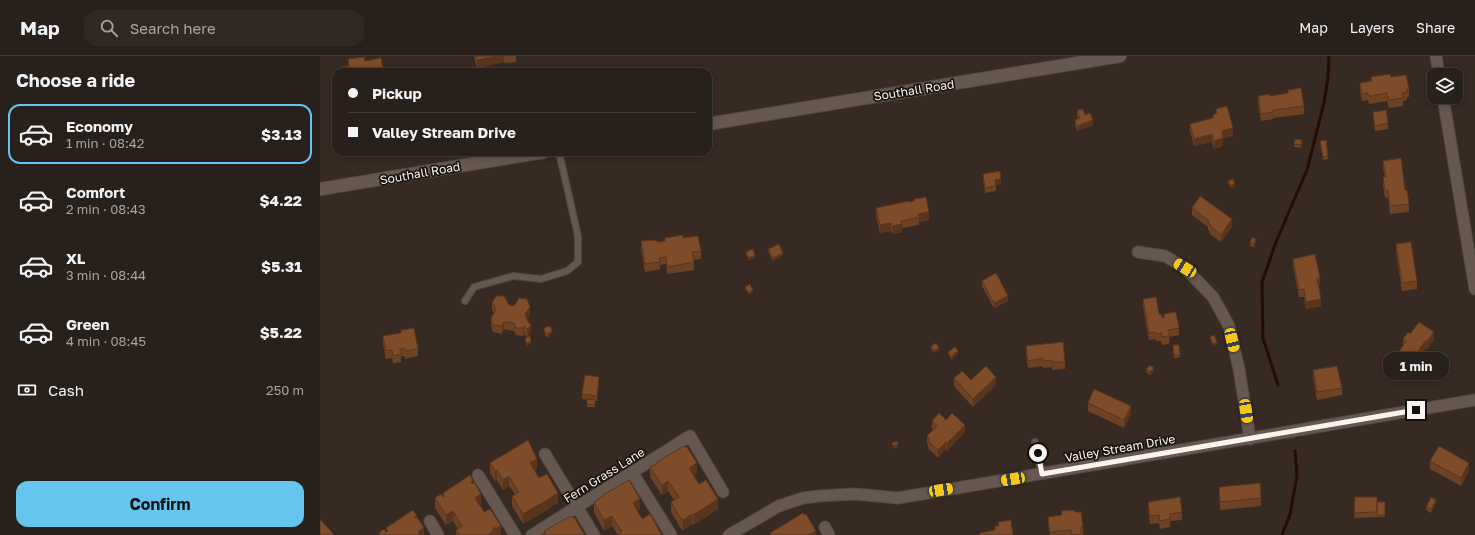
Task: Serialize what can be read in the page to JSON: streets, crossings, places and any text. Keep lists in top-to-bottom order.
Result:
{
  "streets": {
    "street": ["Southall Road", "Valley Stream Drive", "Fern Grass Lane"]
  },
  "page": {
    "header": "Map",
    "search": "Search here",
    "nav": ["Map", "Layers", "Share"],
    "heading": "Choose a ride",
    "banner": ["Pickup", "Valley Stream Drive"],
    "list": [
      {
        "name": "Economy",
        "note": "1 min · 08:42",
        "value": "$3.13"
      },
      {
        "name": "Comfort",
        "note": "2 min · 08:43",
        "value": "$4.22"
      },
      {
        "name": "XL",
        "note": "3 min · 08:44",
        "value": "$5.31"
      },
      {
        "name": "Green",
        "note": "4 min · 08:45",
        "value": "$5.22"
      }
    ],
    "bubble": "1 min",
    "pay": ["Cash", "250 m"],
    "buttons": "Confirm"
  }
}
